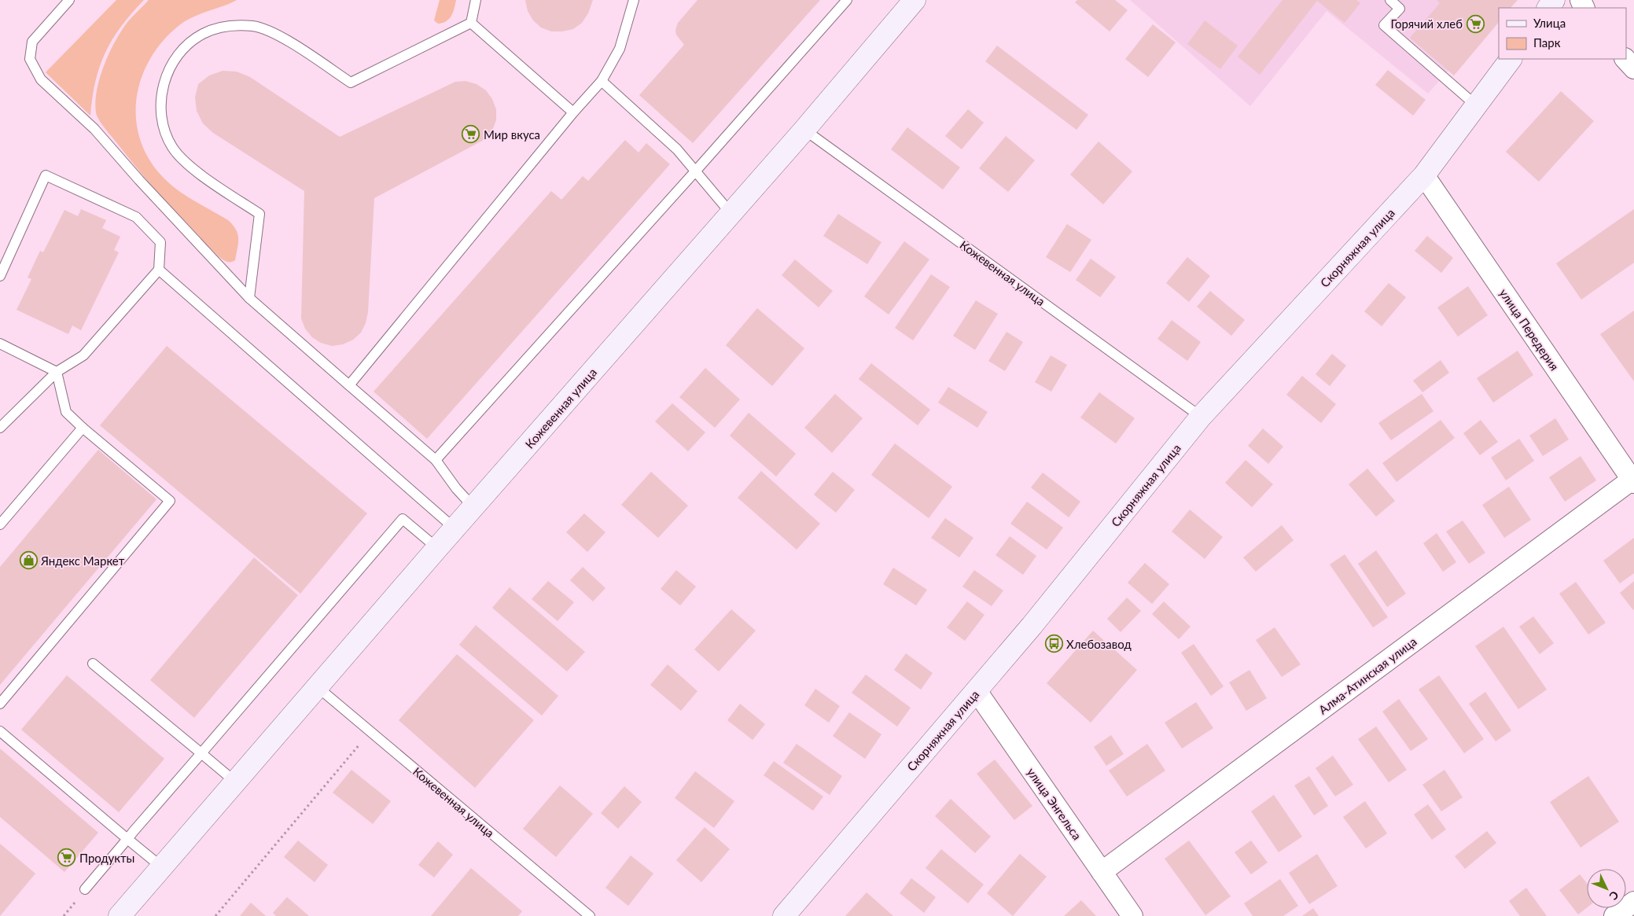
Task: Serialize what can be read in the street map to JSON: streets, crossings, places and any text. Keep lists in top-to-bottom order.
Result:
{
  "streets": {
    "main road": ["Скорняжная улица", "Кожевенная улица"],
    "street": ["улица Передерия", "Алма-Атинская улица", "улица Энгельса"]
  },
  "crossings": [
    ["Скорняжная улица", "Кожевенная улица"],
    ["Скорняжная улица", "улица Передерия"],
    ["Скорняжная улица", "улица Энгельса"],
    ["улица Передерия", "Алма-Атинская улица"],
    ["Алма-Атинская улица", "улица Энгельса"]
  ],
  "places": {
    "supermarket": ["Горячий хлеб", "Мир вкуса", "Продукты"],
    "shop": ["Яндекс Маркет"],
    "bus stop": ["Хлебозавод"]
  },
  "legend": ["Улица", "Парк"],
  "north": "bottom right"
}
